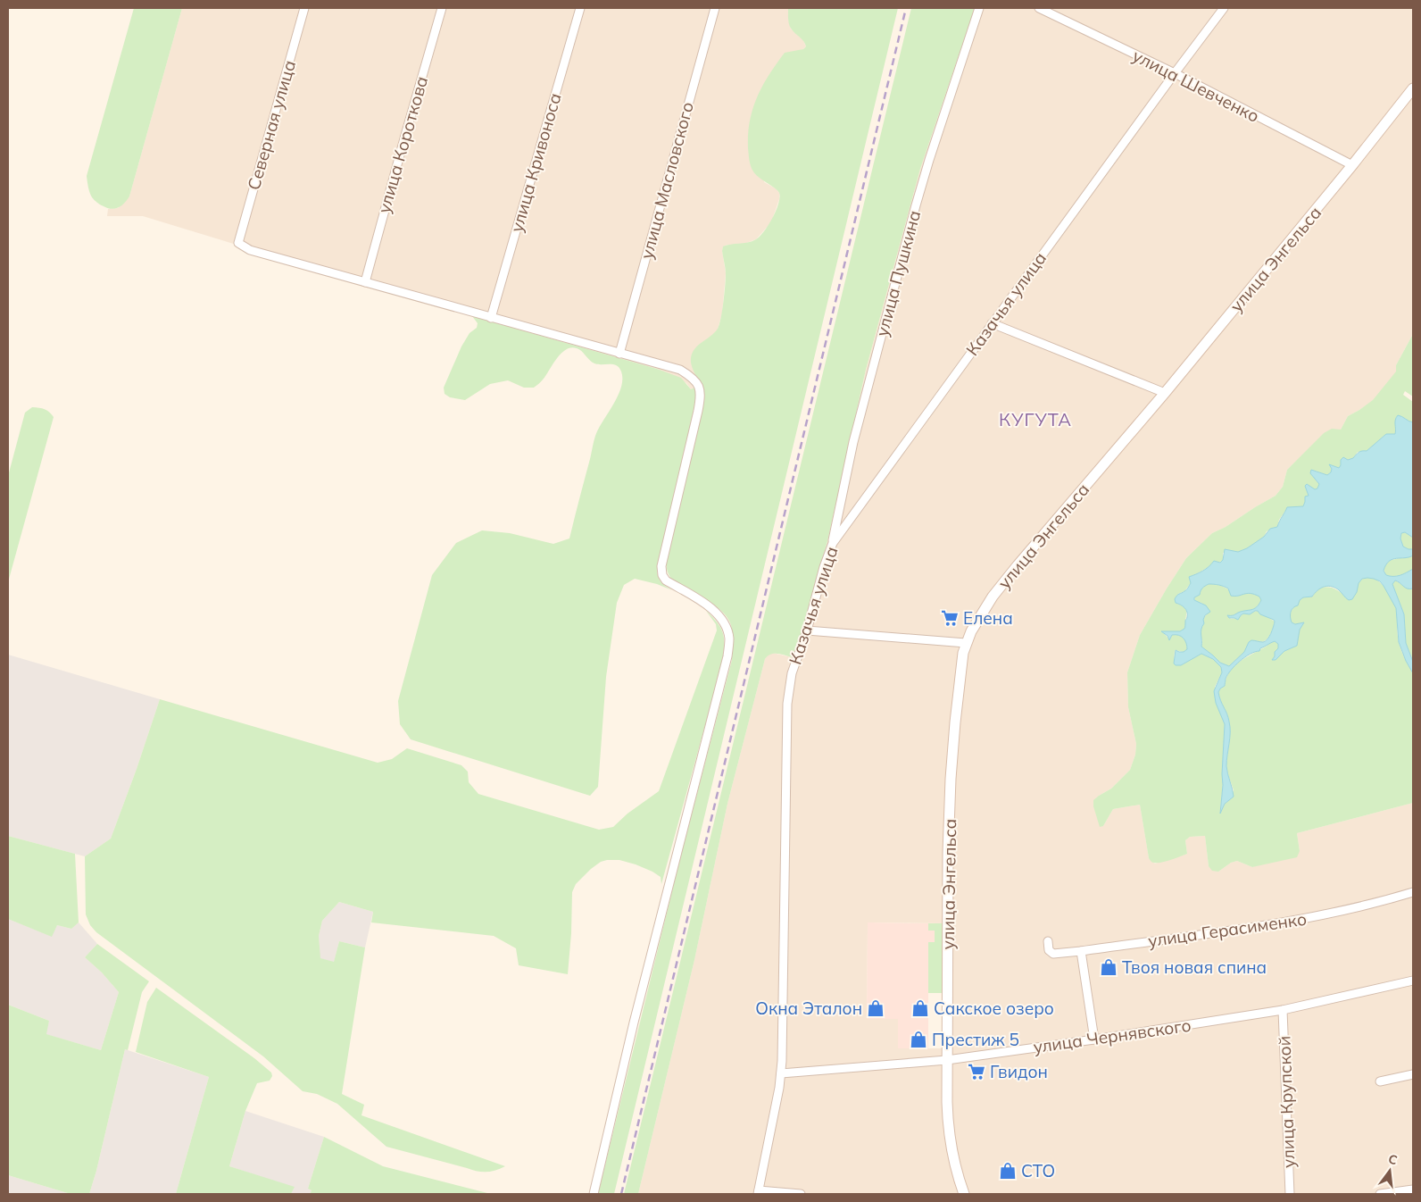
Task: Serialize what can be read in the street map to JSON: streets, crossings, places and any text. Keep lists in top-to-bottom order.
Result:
{
  "streets": {
    "street": [
      "улица Шевченко",
      "Северная улица",
      "улица Короткова",
      "улица Кривоноса",
      "улица Масловского",
      "улица Энгельса",
      "улица Пушкина",
      "Казачья улица",
      "улица Герасименко",
      "улица Чернявского",
      "улица Крупской"
    ]
  },
  "crossings": [
    ["улица Шевченко", "улица Энгельса"],
    ["улица Шевченко", "Казачья улица"],
    ["Северная улица", "улица Короткова"],
    ["улица Энгельса", "улица Чернявского"],
    ["улица Пушкина", "Казачья улица"],
    ["Казачья улица", "улица Чернявского"],
    ["улица Чернявского", "улица Крупской"]
  ],
  "districts": ["КУГУТА"],
  "places": {
    "supermarket": ["Елена", "Гвидон"],
    "shop": [
      "Твоя новая спина",
      "Окна Эталон",
      "Сакское озеро",
      "Престиж 5",
      "СТО"
    ]
  },
  "north": "top"
}
